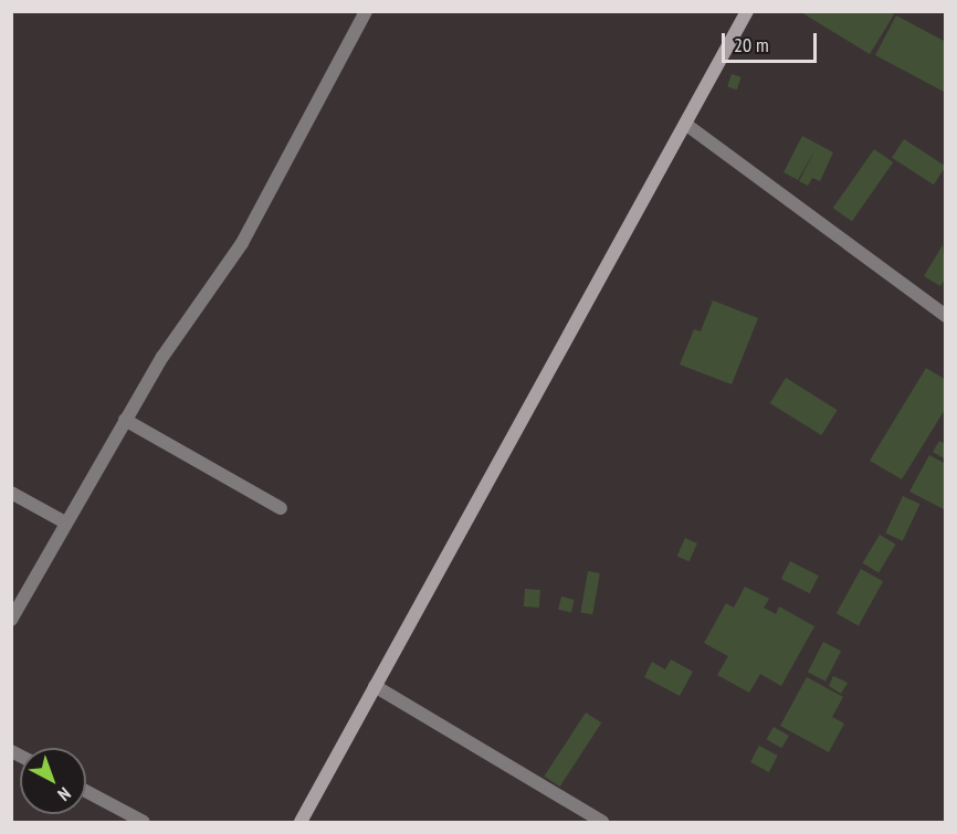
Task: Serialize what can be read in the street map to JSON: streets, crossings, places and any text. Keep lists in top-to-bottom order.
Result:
{
  "scale_bar": "20 m",
  "north": "bottom right"
}
